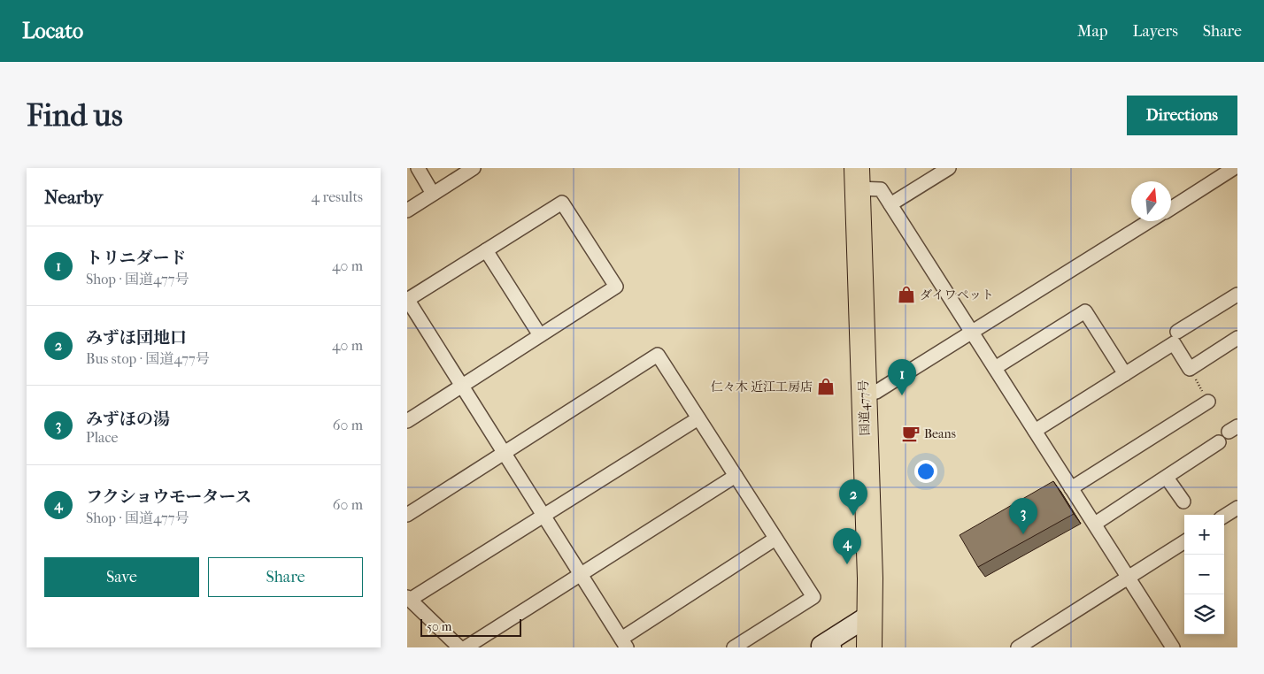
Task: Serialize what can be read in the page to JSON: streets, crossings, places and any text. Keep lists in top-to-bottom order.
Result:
{
  "streets": {
    "highway": ["国道477号"]
  },
  "places": {
    "shop": ["ダイワペット", "仁々木 近江工房店"],
    "cafe": ["Beans"]
  },
  "scale_bar": "50 m",
  "north": "top",
  "page": {
    "header": "Locato",
    "nav": ["Map", "Layers", "Share"],
    "buttons": [
      "Directions",
      ["Save", "Share"]
    ],
    "title": "Find us",
    "heading": ["Nearby", "4 results"],
    "list": [
      {
        "mark": "1",
        "name": "トリニダード",
        "note": "Shop · 国道477号",
        "value": "40 m"
      },
      {
        "mark": "2",
        "name": "みずほ団地口",
        "note": "Bus stop · 国道477号",
        "value": "40 m"
      },
      {
        "mark": "3",
        "name": "みずほの湯",
        "note": "Place",
        "value": "60 m"
      },
      {
        "mark": "4",
        "name": "フクショウモータース",
        "note": "Shop · 国道477号",
        "value": "60 m"
      }
    ],
    "pins": [
      "1",
      "2",
      "3",
      "4"
    ],
    "map_buttons": ["+", "−"],
    "scale": "50 m"
  }
}
